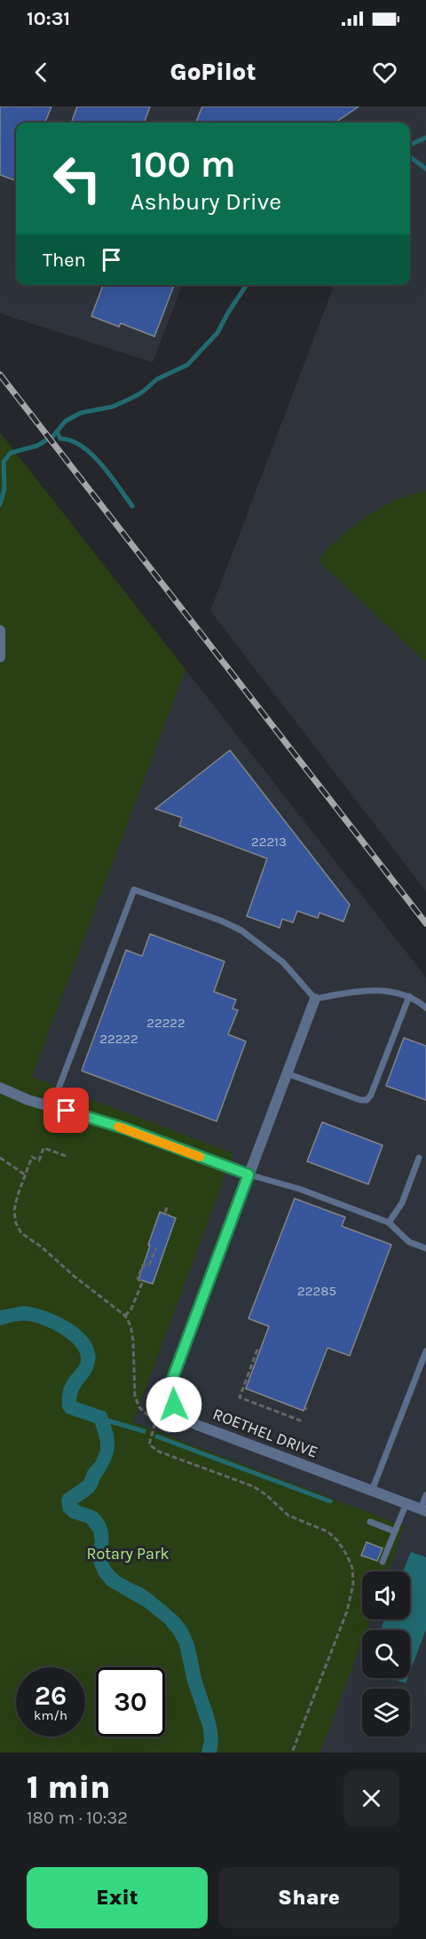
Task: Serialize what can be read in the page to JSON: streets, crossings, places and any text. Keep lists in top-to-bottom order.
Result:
{
  "streets": {
    "street": ["ROETHEL DRIVE"]
  },
  "parks": ["Rotary Park"],
  "house_numbers": [
    "22213",
    "22222",
    "22222",
    "22285"
  ],
  "page": {
    "status": "10:31",
    "header": "GoPilot",
    "turn": ["100 m", "Ashbury Drive"],
    "then": "Then",
    "speed": "26 km/h",
    "limit": "30",
    "heading": ["1 min", "180 m · 10:32"],
    "buttons": ["Exit", "Share"]
  }
}
